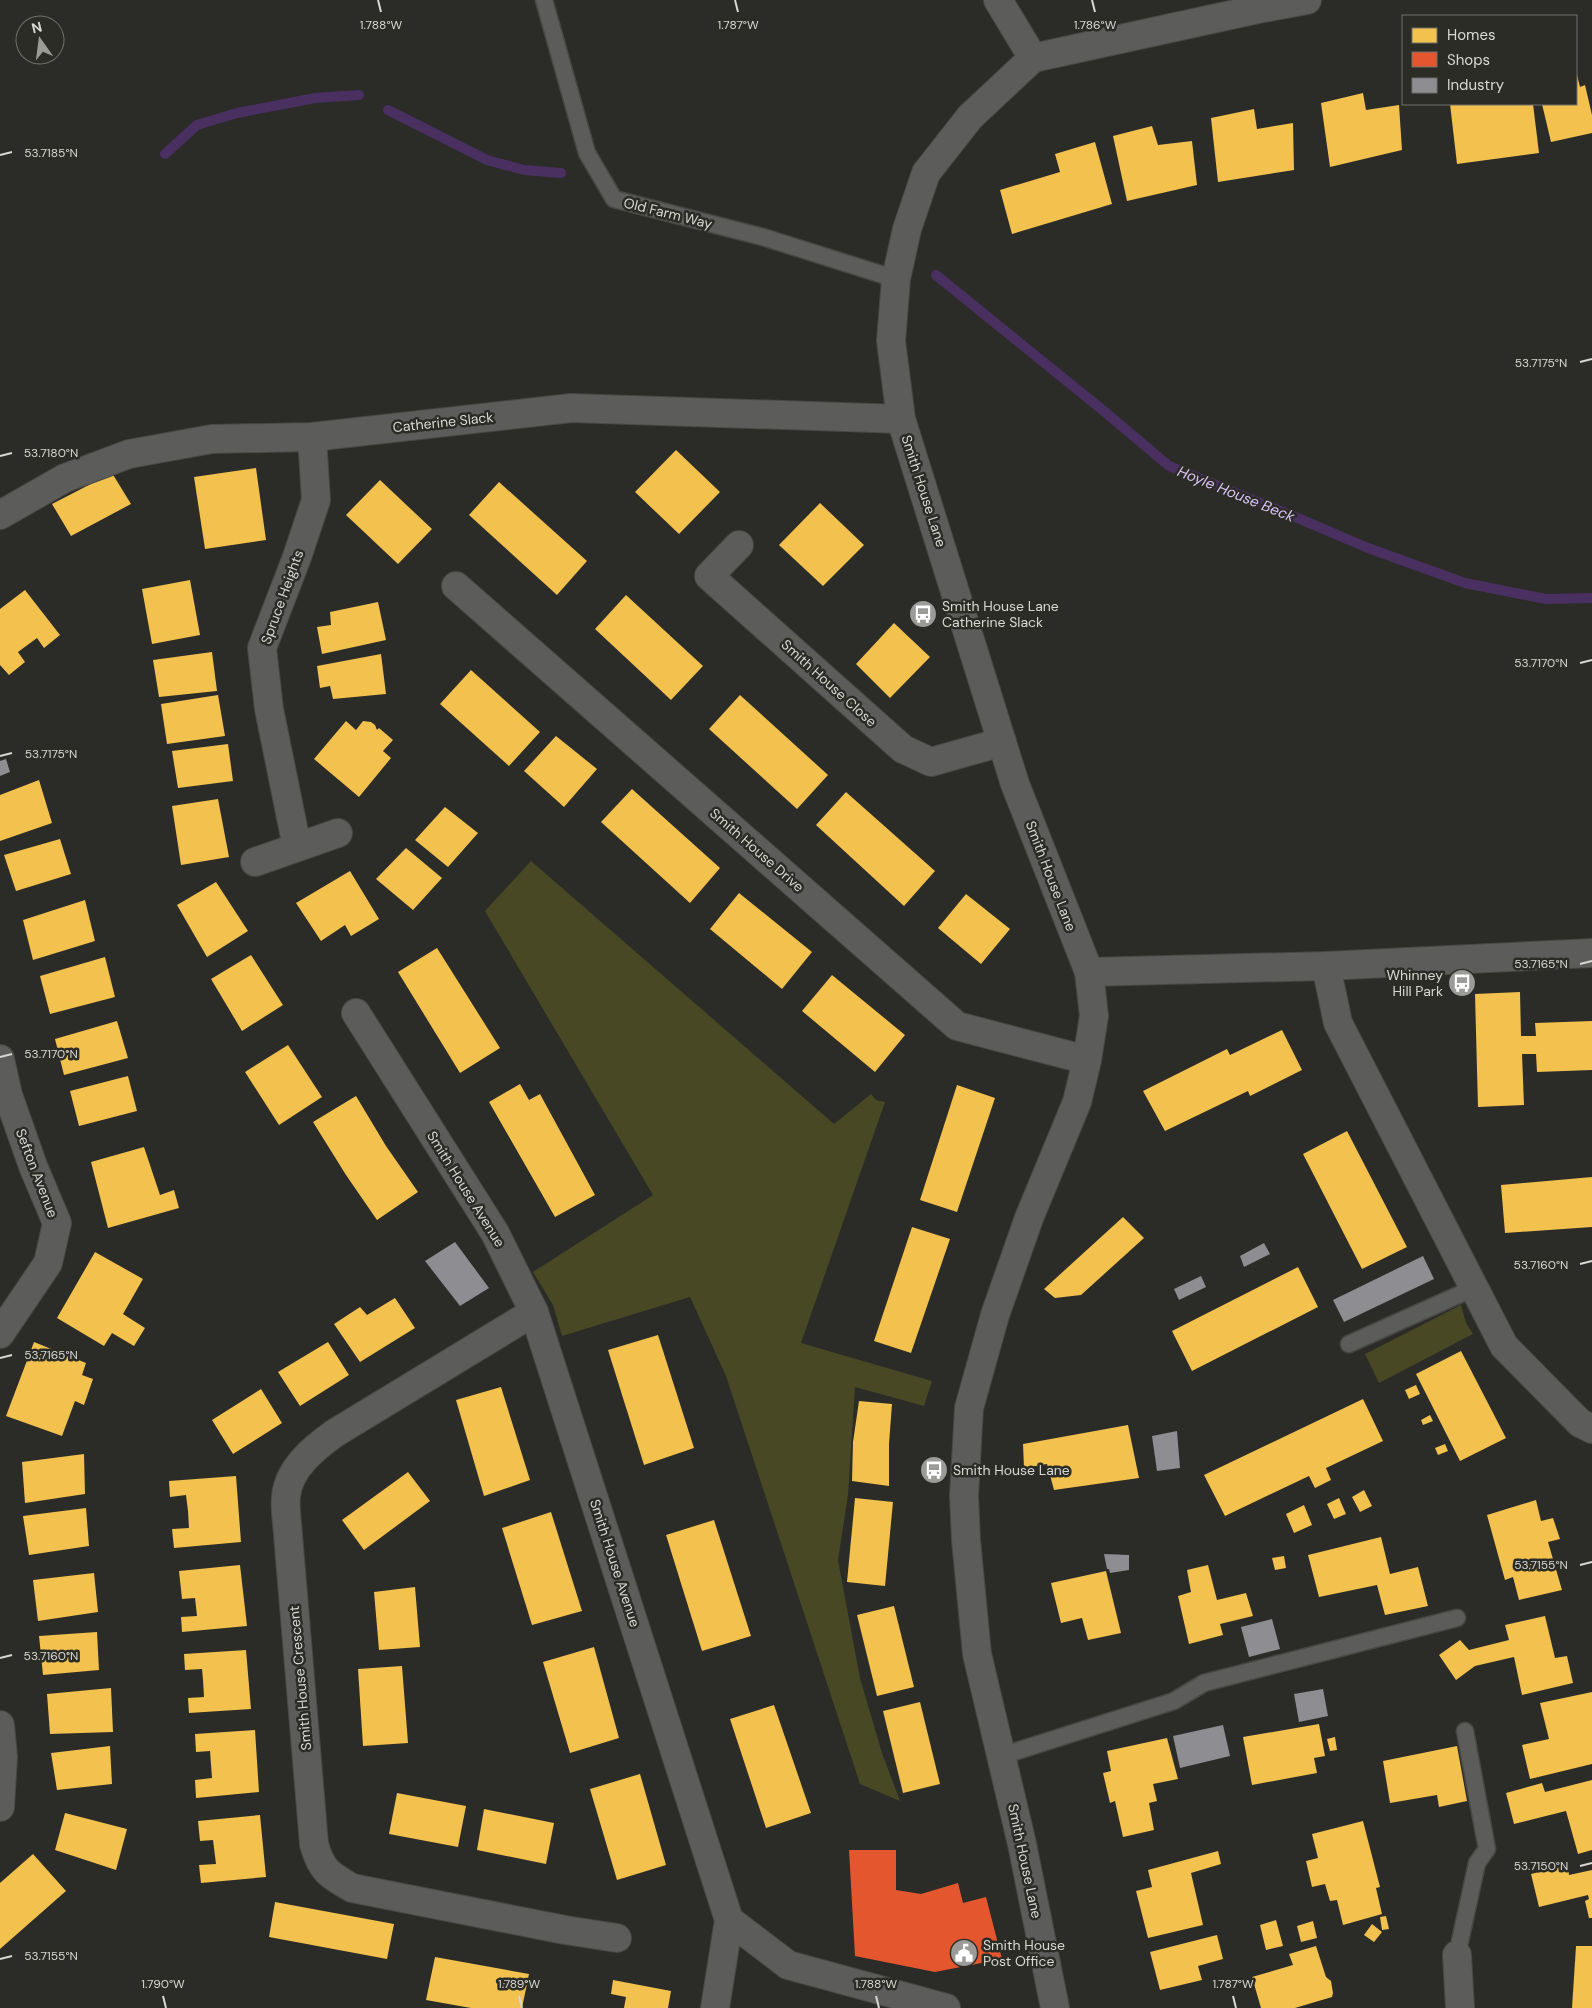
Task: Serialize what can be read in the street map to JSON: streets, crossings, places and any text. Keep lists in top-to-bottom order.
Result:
{
  "streets": {
    "street": [
      "Catherine Slack",
      "Smith House Lane",
      "Spruce Heights",
      "Smith House Close",
      "Smith House Drive",
      "Sefton Avenue",
      "Smith House Avenue",
      "Smith House Crescent"
    ],
    "lane": ["Old Farm Way"]
  },
  "crossings": [
    ["Old Farm Way", "Smith House Lane"],
    ["Catherine Slack", "Smith House Lane"],
    ["Catherine Slack", "Spruce Heights"],
    ["Smith House Lane", "Smith House Close"],
    ["Smith House Lane", "Smith House Drive"],
    ["Smith House Avenue", "Smith House Crescent"]
  ],
  "water": ["Hoyle House Beck"],
  "places": {
    "bus stop": ["Smith House Lane Catherine Slack", "Whinney Hill Park", "Smith House Lane"],
    "public building": ["Smith House Post Office"]
  },
  "legend": ["Homes", "Shops", "Industry"],
  "north": "top",
  "coordinates": [
    "1.788°W",
    "1.787°W",
    "1.786°W",
    "53.7185°N",
    "53.7175°N",
    "53.7180°N",
    "53.7170°N",
    "53.7165°N",
    "53.7160°N",
    "53.7155°N",
    "53.7150°N",
    "1.790°W",
    "1.789°W"
  ]
}
